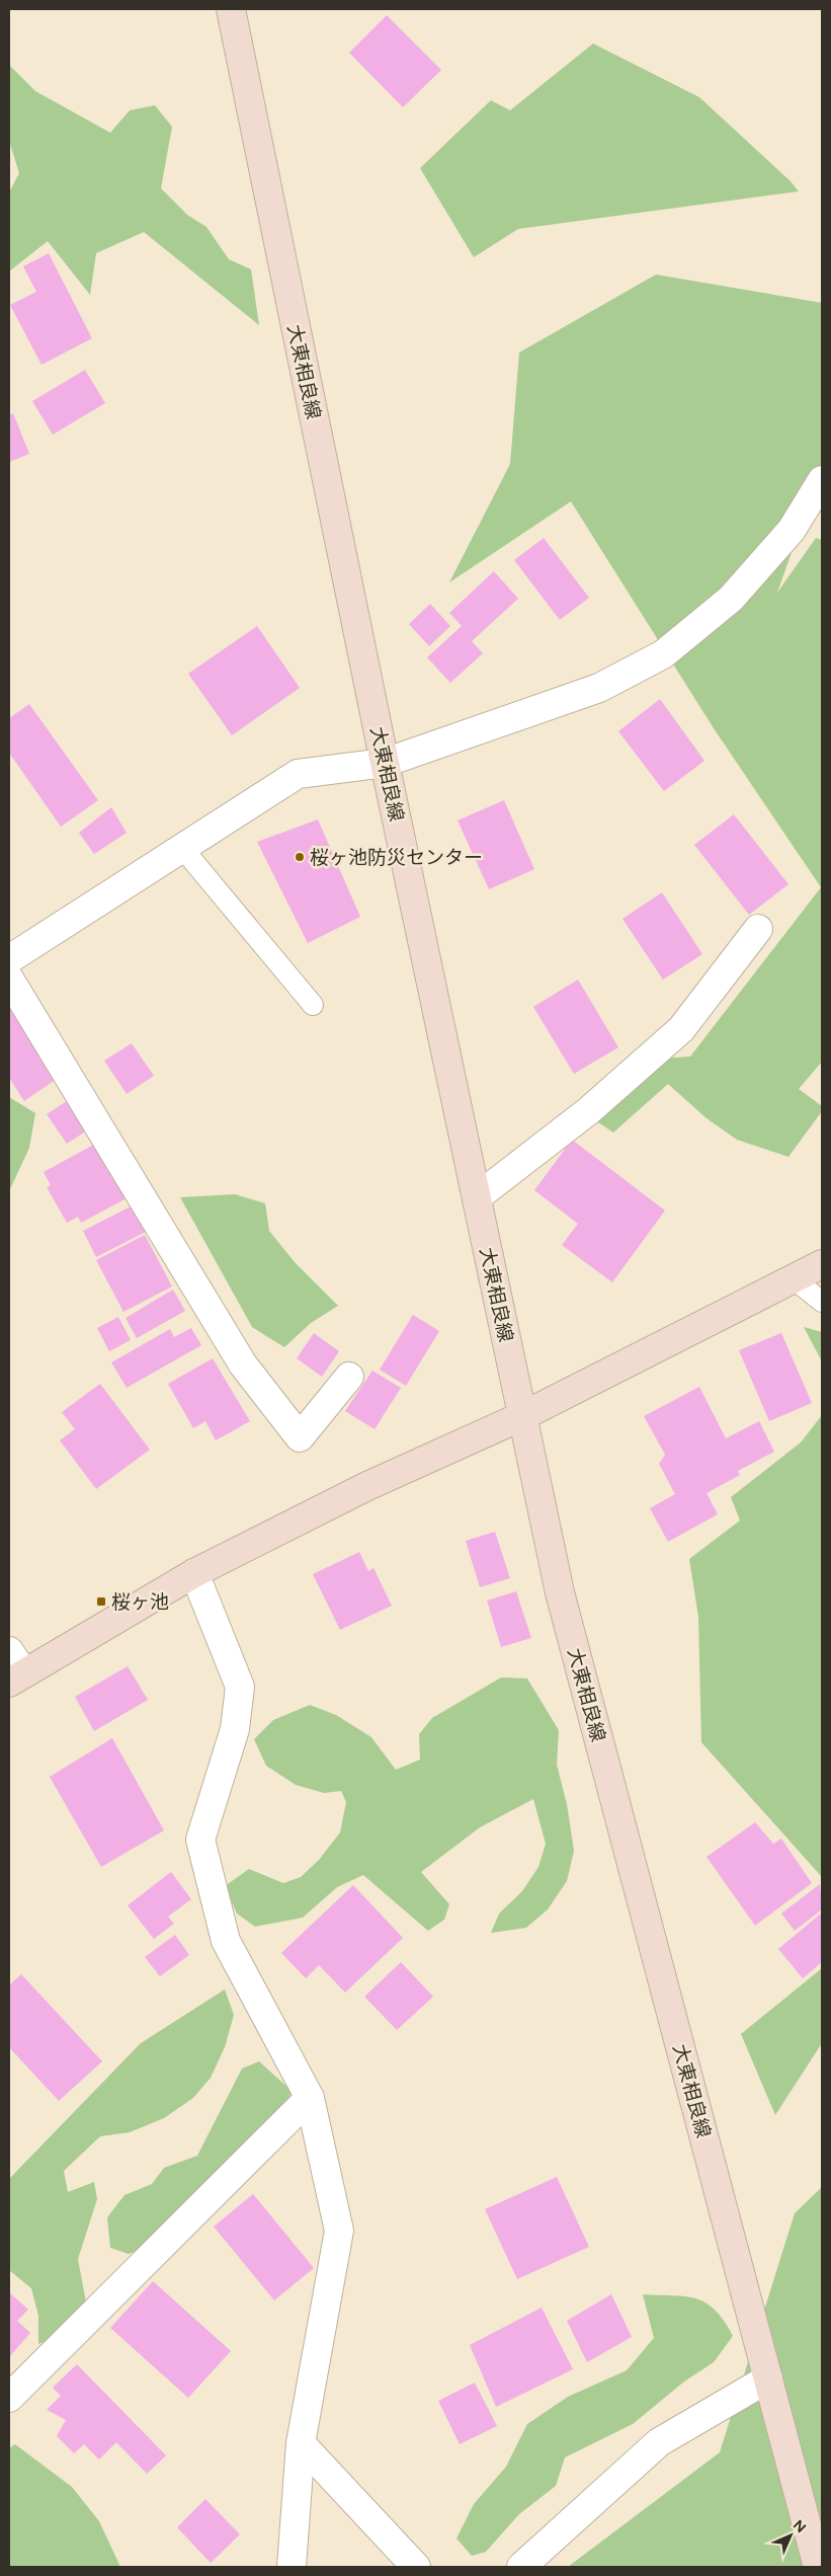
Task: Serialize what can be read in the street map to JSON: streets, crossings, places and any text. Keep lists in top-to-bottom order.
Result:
{
  "streets": {
    "main road": ["大東相良線"]
  },
  "places": {
    "other": ["桜ヶ池防災センター"],
    "transit": ["桜ヶ池"]
  },
  "north": "top right"
}
